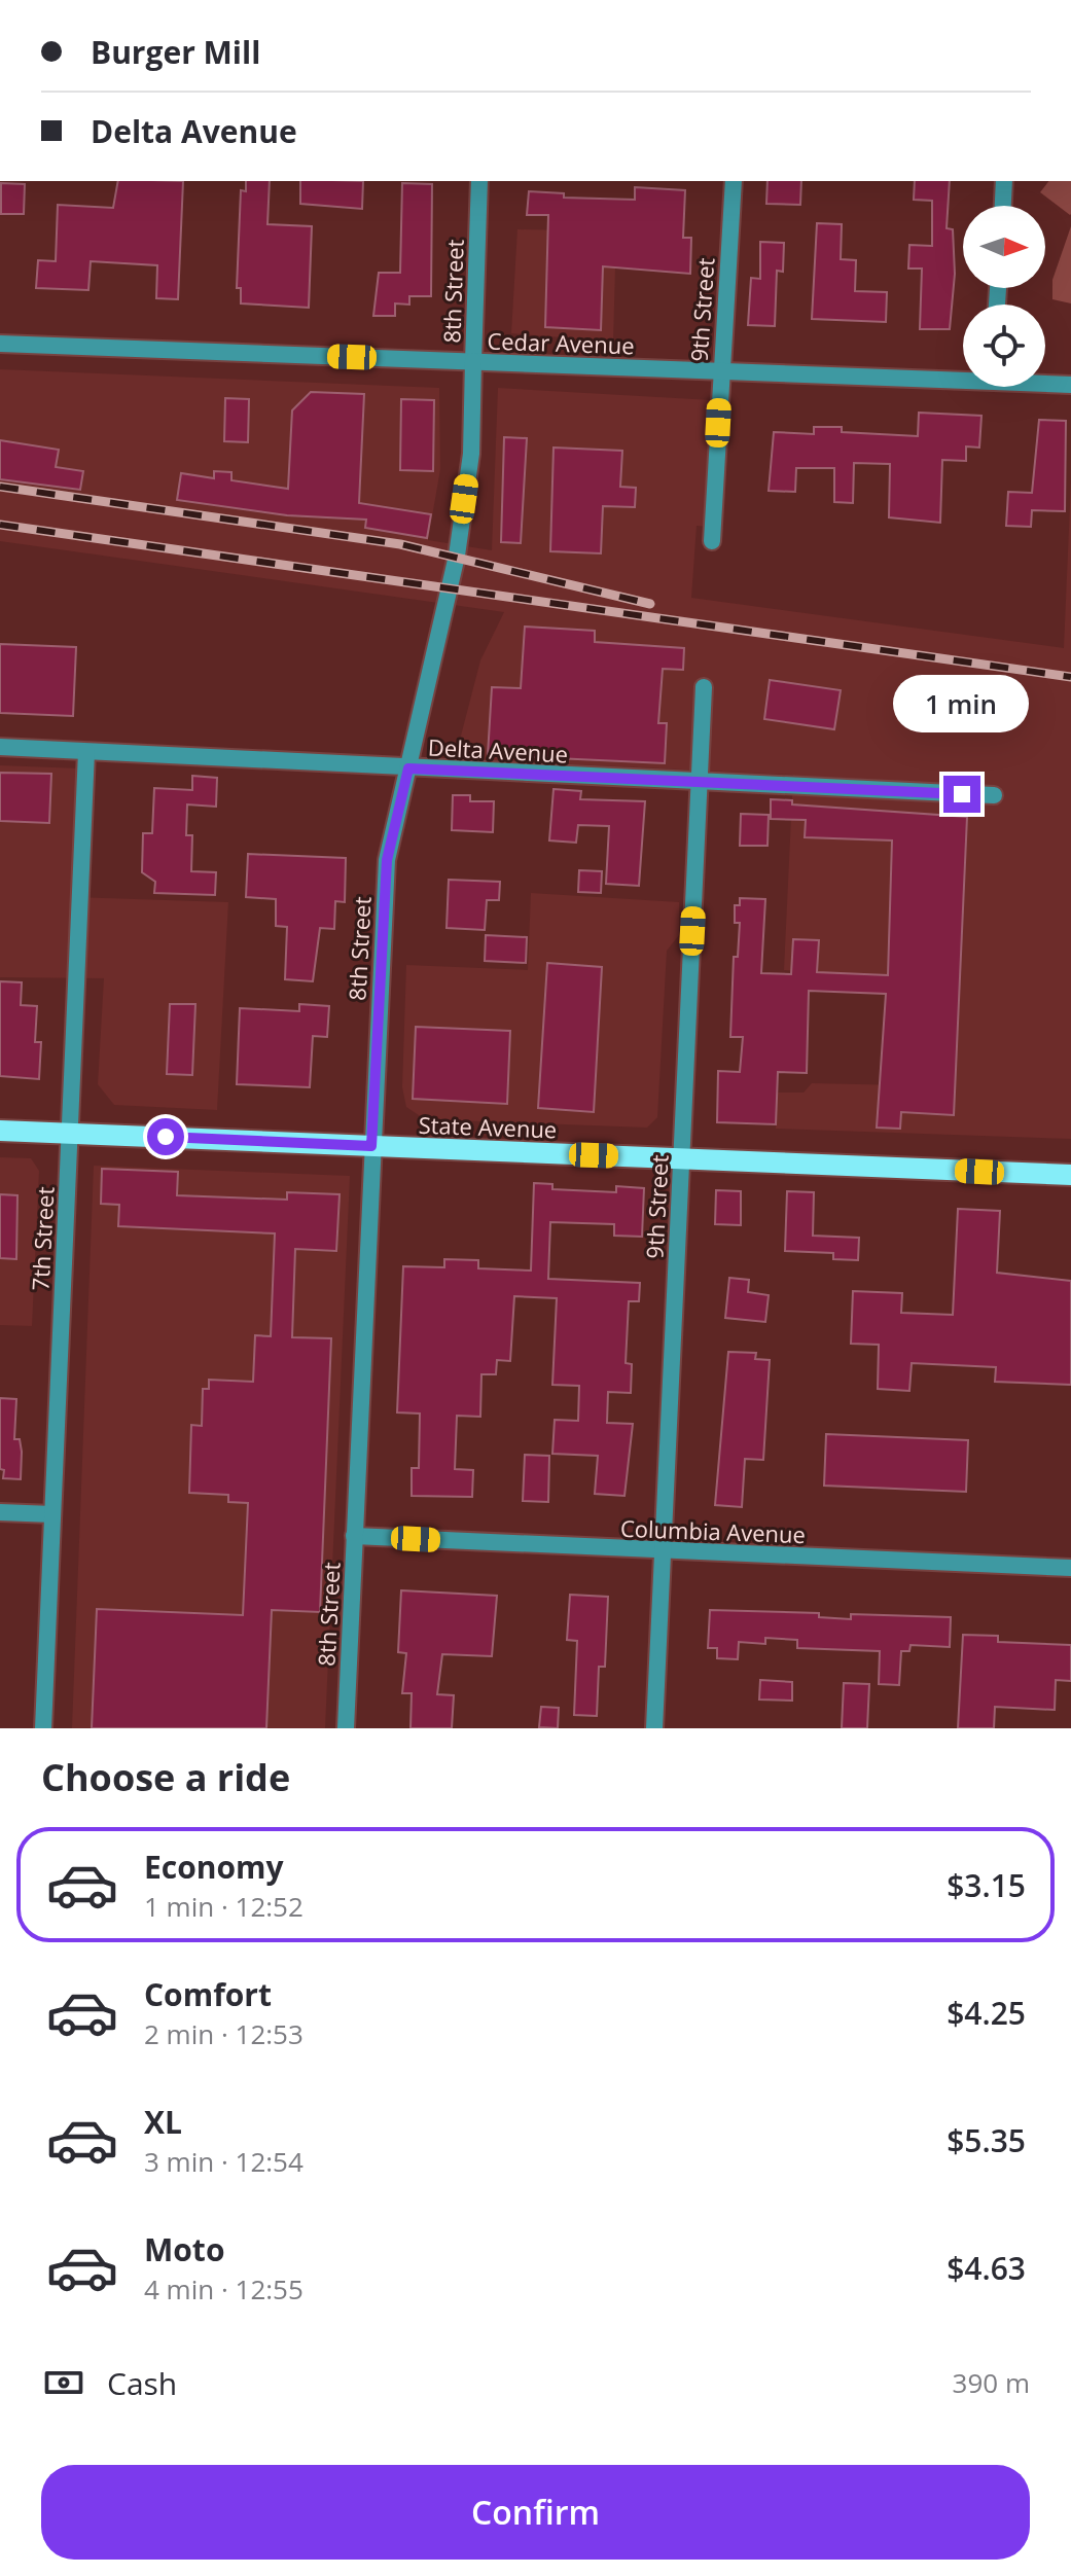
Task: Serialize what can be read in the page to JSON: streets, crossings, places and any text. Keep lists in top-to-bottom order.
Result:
{
  "streets": {
    "main road": ["State Avenue"],
    "street": [
      "8th Street",
      "9th Street",
      "Cedar Avenue",
      "Delta Avenue",
      "7th Street",
      "Columbia Avenue"
    ]
  },
  "crossings": [
    ["8th Street", "Cedar Avenue"],
    ["8th Street", "Delta Avenue"],
    ["8th Street", "State Avenue"],
    ["8th Street", "Columbia Avenue"],
    ["9th Street", "Cedar Avenue"],
    ["9th Street", "Delta Avenue"],
    ["9th Street", "State Avenue"],
    ["9th Street", "Columbia Avenue"],
    ["Delta Avenue", "7th Street"],
    ["State Avenue", "7th Street"]
  ],
  "north": "right",
  "page": {
    "banner": ["Burger Mill", "Delta Avenue"],
    "bubble": "1 min",
    "heading": "Choose a ride",
    "list": [
      {
        "name": "Economy",
        "note": "1 min · 12:52",
        "value": "$3.15"
      },
      {
        "name": "Comfort",
        "note": "2 min · 12:53",
        "value": "$4.25"
      },
      {
        "name": "XL",
        "note": "3 min · 12:54",
        "value": "$5.35"
      },
      {
        "name": "Moto",
        "note": "4 min · 12:55",
        "value": "$4.63"
      }
    ],
    "pay": ["Cash", "390 m"],
    "buttons": "Confirm"
  }
}
